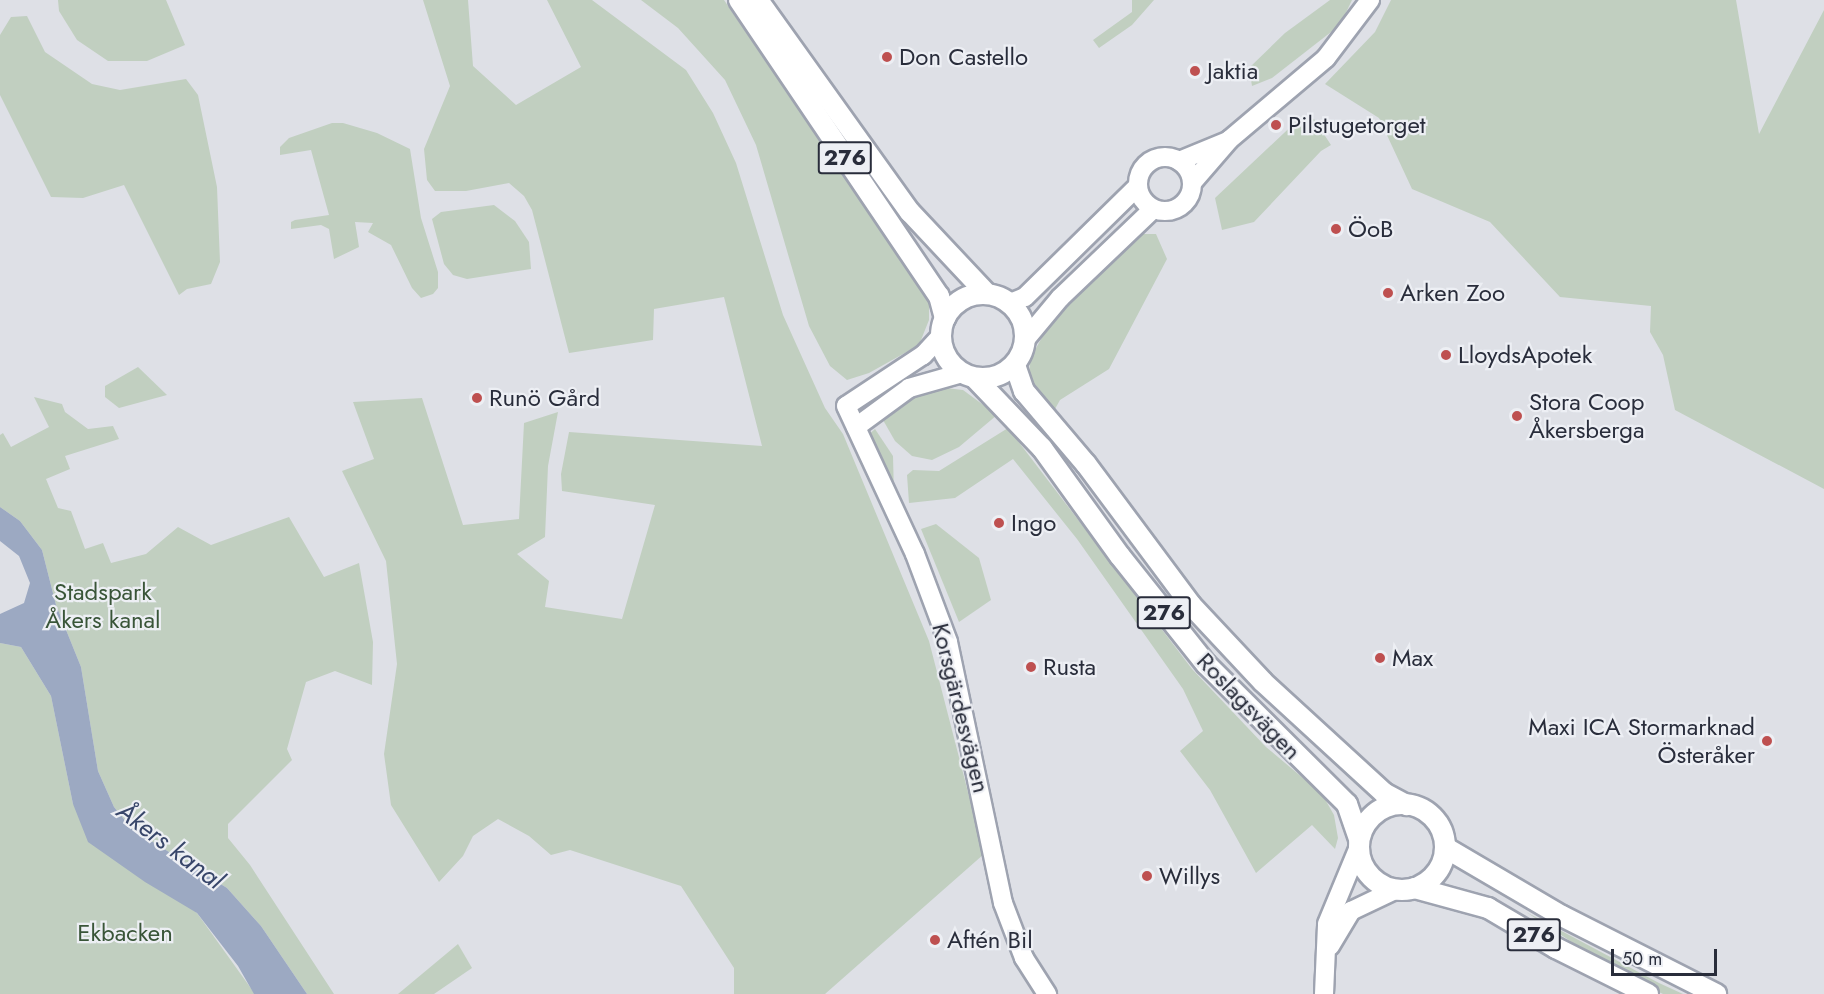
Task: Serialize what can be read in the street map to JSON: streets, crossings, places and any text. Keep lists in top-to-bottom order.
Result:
{
  "streets": {
    "main road": ["276", "Roslagsvägen"],
    "street": ["Korsgärdesvägen"]
  },
  "crossings": [
    ["276", "Roslagsvägen"],
    ["276", "Korsgärdesvägen"],
    ["Roslagsvägen", "Korsgärdesvägen"]
  ],
  "water": ["Åkers kanal"],
  "parks": ["Stadspark Åkers kanal", "Ekbacken"],
  "places": [
    "Don Castello",
    "Jaktia",
    "Pilstugetorget",
    "ÖoB",
    "Arken Zoo",
    "LloydsApotek",
    "Runö Gård",
    "Stora Coop Åkersberga",
    "Ingo",
    "Max",
    "Rusta",
    "Maxi ICA Stormarknad Österåker",
    "Willys",
    "Aftén Bil"
  ],
  "scale_bar": "50 m"
}
